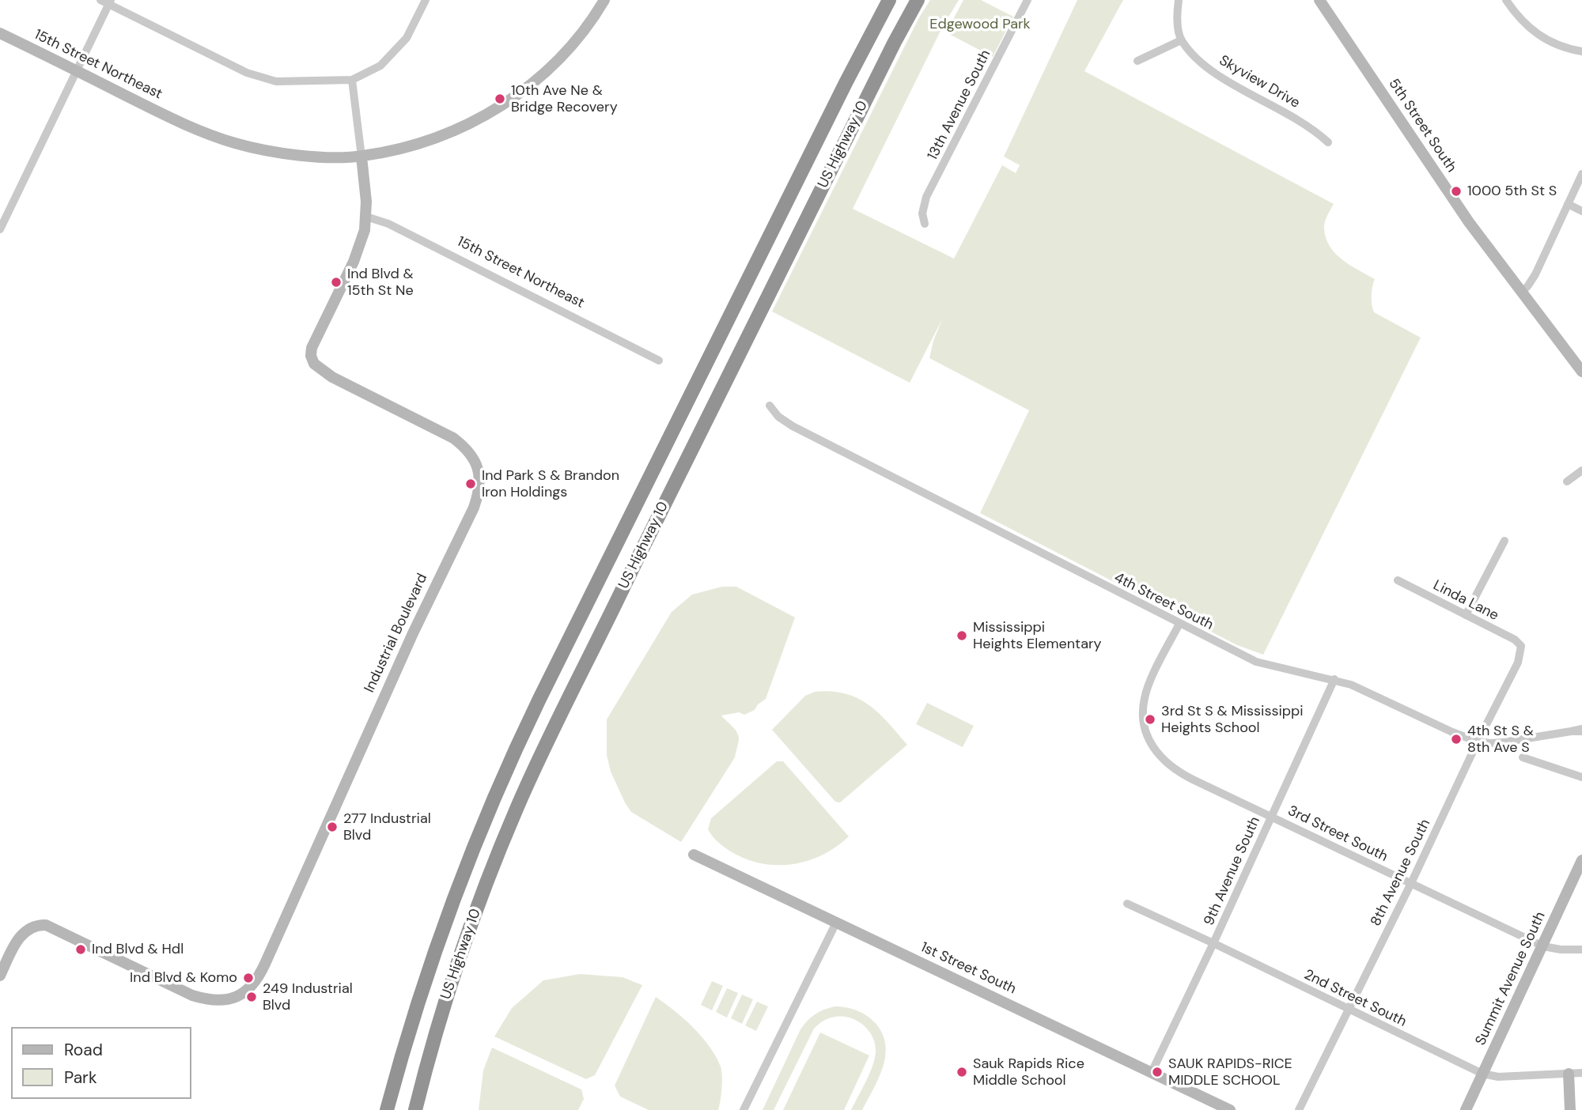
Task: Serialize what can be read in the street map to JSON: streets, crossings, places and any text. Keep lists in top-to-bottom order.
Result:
{
  "streets": {
    "highway": ["US Highway 10"],
    "street": [
      "15th Street Northeast",
      "Skyview Drive",
      "13th Avenue South",
      "5th Street South",
      "Linda Lane",
      "4th Street South",
      "Industrial Boulevard",
      "3rd Street South",
      "9th Avenue South",
      "8th Avenue South",
      "1st Street South",
      "Summit Avenue South",
      "2nd Street South"
    ]
  },
  "crossings": [
    ["15th Street Northeast", "Industrial Boulevard"],
    ["Linda Lane", "8th Avenue South"],
    ["4th Street South", "3rd Street South"],
    ["4th Street South", "9th Avenue South"],
    ["4th Street South", "8th Avenue South"],
    ["3rd Street South", "9th Avenue South"],
    ["3rd Street South", "8th Avenue South"],
    ["3rd Street South", "Summit Avenue South"],
    ["9th Avenue South", "1st Street South"],
    ["9th Avenue South", "2nd Street South"],
    ["8th Avenue South", "2nd Street South"],
    ["Summit Avenue South", "2nd Street South"]
  ],
  "parks": ["Edgewood Park"],
  "places": [
    "10th Ave Ne & Bridge Recovery",
    "1000 5th St S",
    "Ind Blvd & 15th St Ne",
    "Ind Park S & Brandon Iron Holdings",
    "Mississippi Heights Elementary",
    "3rd St S & Mississippi Heights School",
    "4th St S & 8th Ave S",
    "277 Industrial Blvd",
    "Ind Blvd & Hdl",
    "Ind Blvd & Komo",
    "249 Industrial Blvd",
    "Sauk Rapids Rice Middle School",
    "SAUK RAPIDS-RICE MIDDLE SCHOOL"
  ],
  "legend": ["Road", "Park"]
}
